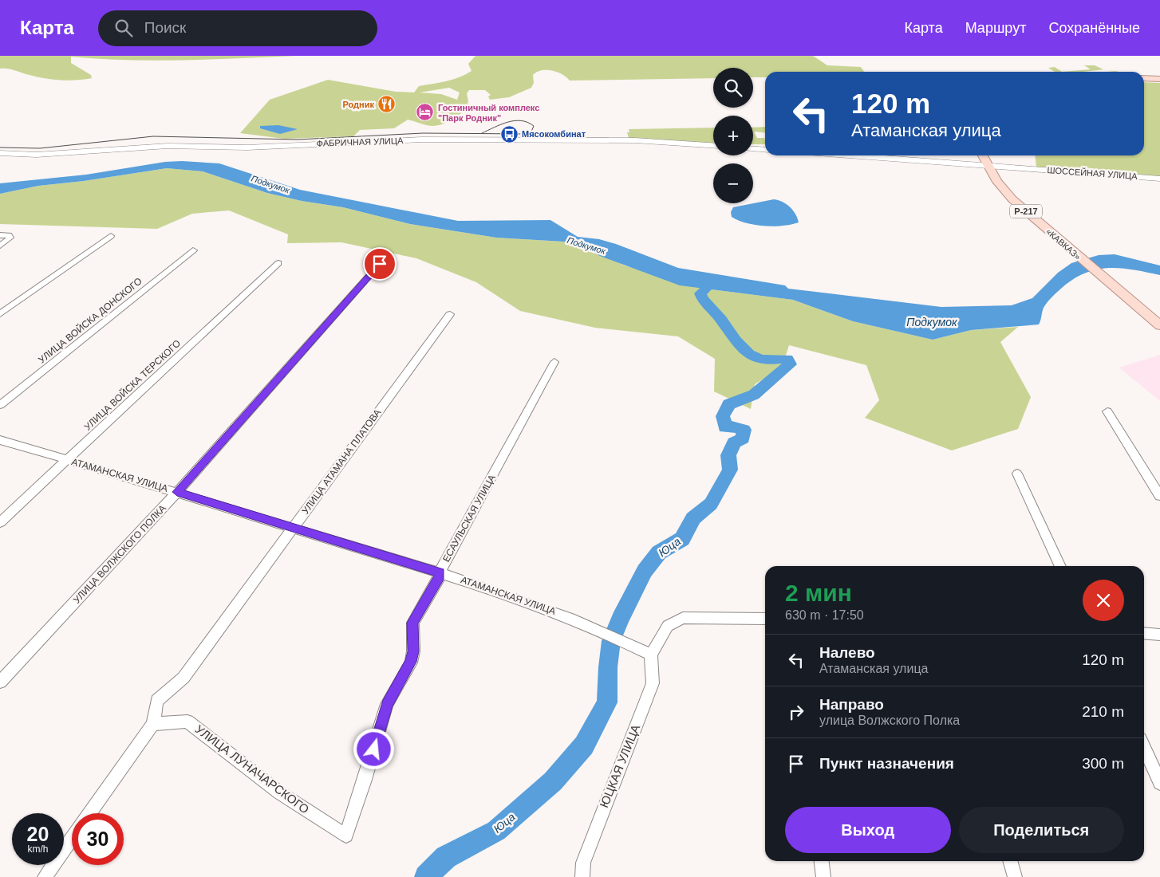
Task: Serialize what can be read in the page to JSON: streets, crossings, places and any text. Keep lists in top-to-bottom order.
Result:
{
  "streets": {
    "main road": [
      "ФАБРИЧНАЯ УЛИЦА",
      "ШОССЕЙНАЯ УЛИЦА",
      "Р-217",
      "«КАВКАЗ»"
    ],
    "street": [
      "УЛИЦА ВОЙСКА ДОНСКОГО",
      "УЛИЦА ВОЙСКА ТЕРСКОГО",
      "УЛИЦА АТАМАНА ПЛАТОВА",
      "АТАМАНСКАЯ УЛИЦА",
      "ЕСАУЛЬСКАЯ УЛИЦА",
      "УЛИЦА ВОЛЖСКОГО ПОЛКА",
      "ЮЦКАЯ УЛИЦА",
      "УЛИЦА ЛУНАЧАРСКОГО"
    ]
  },
  "crossings": [
    ["ШОССЕЙНАЯ УЛИЦА", "«КАВКАЗ»"],
    ["УЛИЦА ВОЙСКА ТЕРСКОГО", "АТАМАНСКАЯ УЛИЦА"],
    ["УЛИЦА АТАМАНА ПЛАТОВА", "АТАМАНСКАЯ УЛИЦА"],
    ["УЛИЦА АТАМАНА ПЛАТОВА", "УЛИЦА ЛУНАЧАРСКОГО"],
    ["АТАМАНСКАЯ УЛИЦА", "ЕСАУЛЬСКАЯ УЛИЦА"],
    ["АТАМАНСКАЯ УЛИЦА", "УЛИЦА ВОЛЖСКОГО ПОЛКА"],
    ["АТАМАНСКАЯ УЛИЦА", "ЮЦКАЯ УЛИЦА"],
    ["ЕСАУЛЬСКАЯ УЛИЦА", "УЛИЦА ЛУНАЧАРСКОГО"]
  ],
  "water": ["Подкумок", "Юца"],
  "places": {
    "restaurant": ["Родник"],
    "hotel": ["Гостиничный комплекс \"Парк Родник\""],
    "bus stop": ["Мясокомбинат"]
  },
  "page": {
    "header": "Карта",
    "search": "Поиск",
    "nav": ["Карта", "Маршрут", "Сохранённые"],
    "map_buttons": ["+", "−"],
    "turn": ["120 m", "Атаманская улица"],
    "heading": ["2 мин", "630 m · 17:50"],
    "list": [
      {
        "name": "Налево",
        "note": "Атаманская улица",
        "value": "120 m"
      },
      {
        "name": "Направо",
        "note": "улица Волжского Полка",
        "value": "210 m"
      },
      {
        "name": "Пункт назначения",
        "value": "300 m"
      }
    ],
    "buttons": ["Выход", "Поделиться"],
    "speed": "20 km/h",
    "limit": "30"
  }
}
